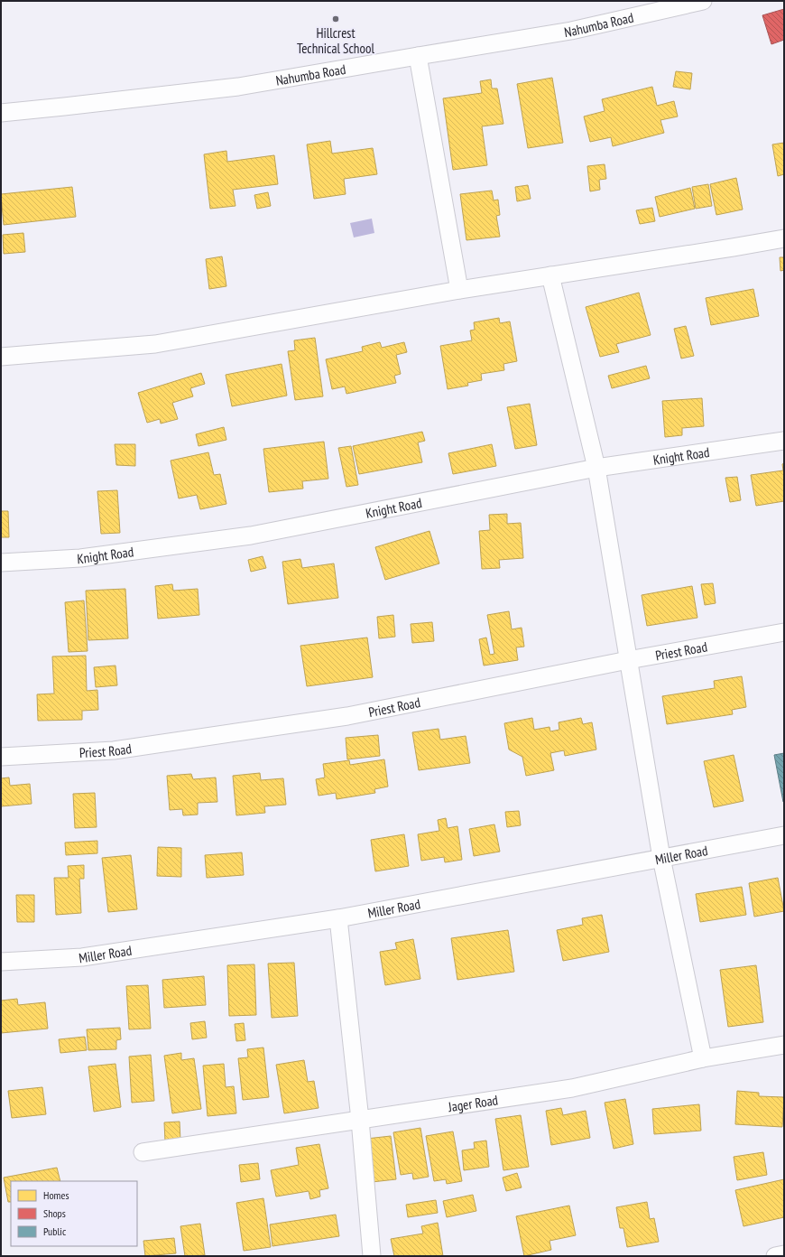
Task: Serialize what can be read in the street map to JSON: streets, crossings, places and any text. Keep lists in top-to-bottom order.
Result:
{
  "streets": {
    "street": [
      "Nahumba Road",
      "Knight Road",
      "Priest Road",
      "Miller Road",
      "Jager Road"
    ]
  },
  "places": ["Hillcrest Technical School"],
  "legend": ["Homes", "Shops", "Public"]
}
